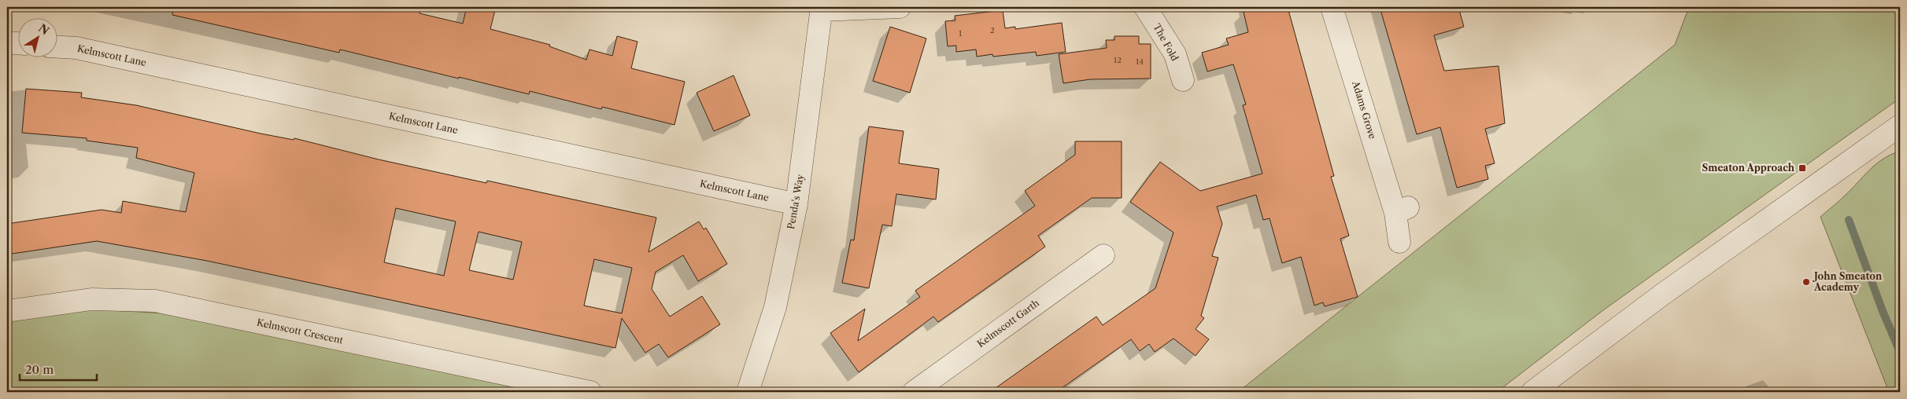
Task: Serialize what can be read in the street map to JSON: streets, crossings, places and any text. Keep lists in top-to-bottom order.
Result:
{
  "streets": {
    "street": [
      "The Fold",
      "Kelmscott Lane",
      "Adams Grove",
      "Penda's Way",
      "Kelmscott Garth",
      "Kelmscott Crescent"
    ]
  },
  "crossings": [
    ["Kelmscott Lane", "Penda's Way"]
  ],
  "places": {
    "transit": ["Smeaton Approach"],
    "other": ["John Smeaton Academy"]
  },
  "house_numbers": [
    "2",
    "1",
    "12",
    "14"
  ],
  "scale_bar": "20 m",
  "north": "top right"
}
